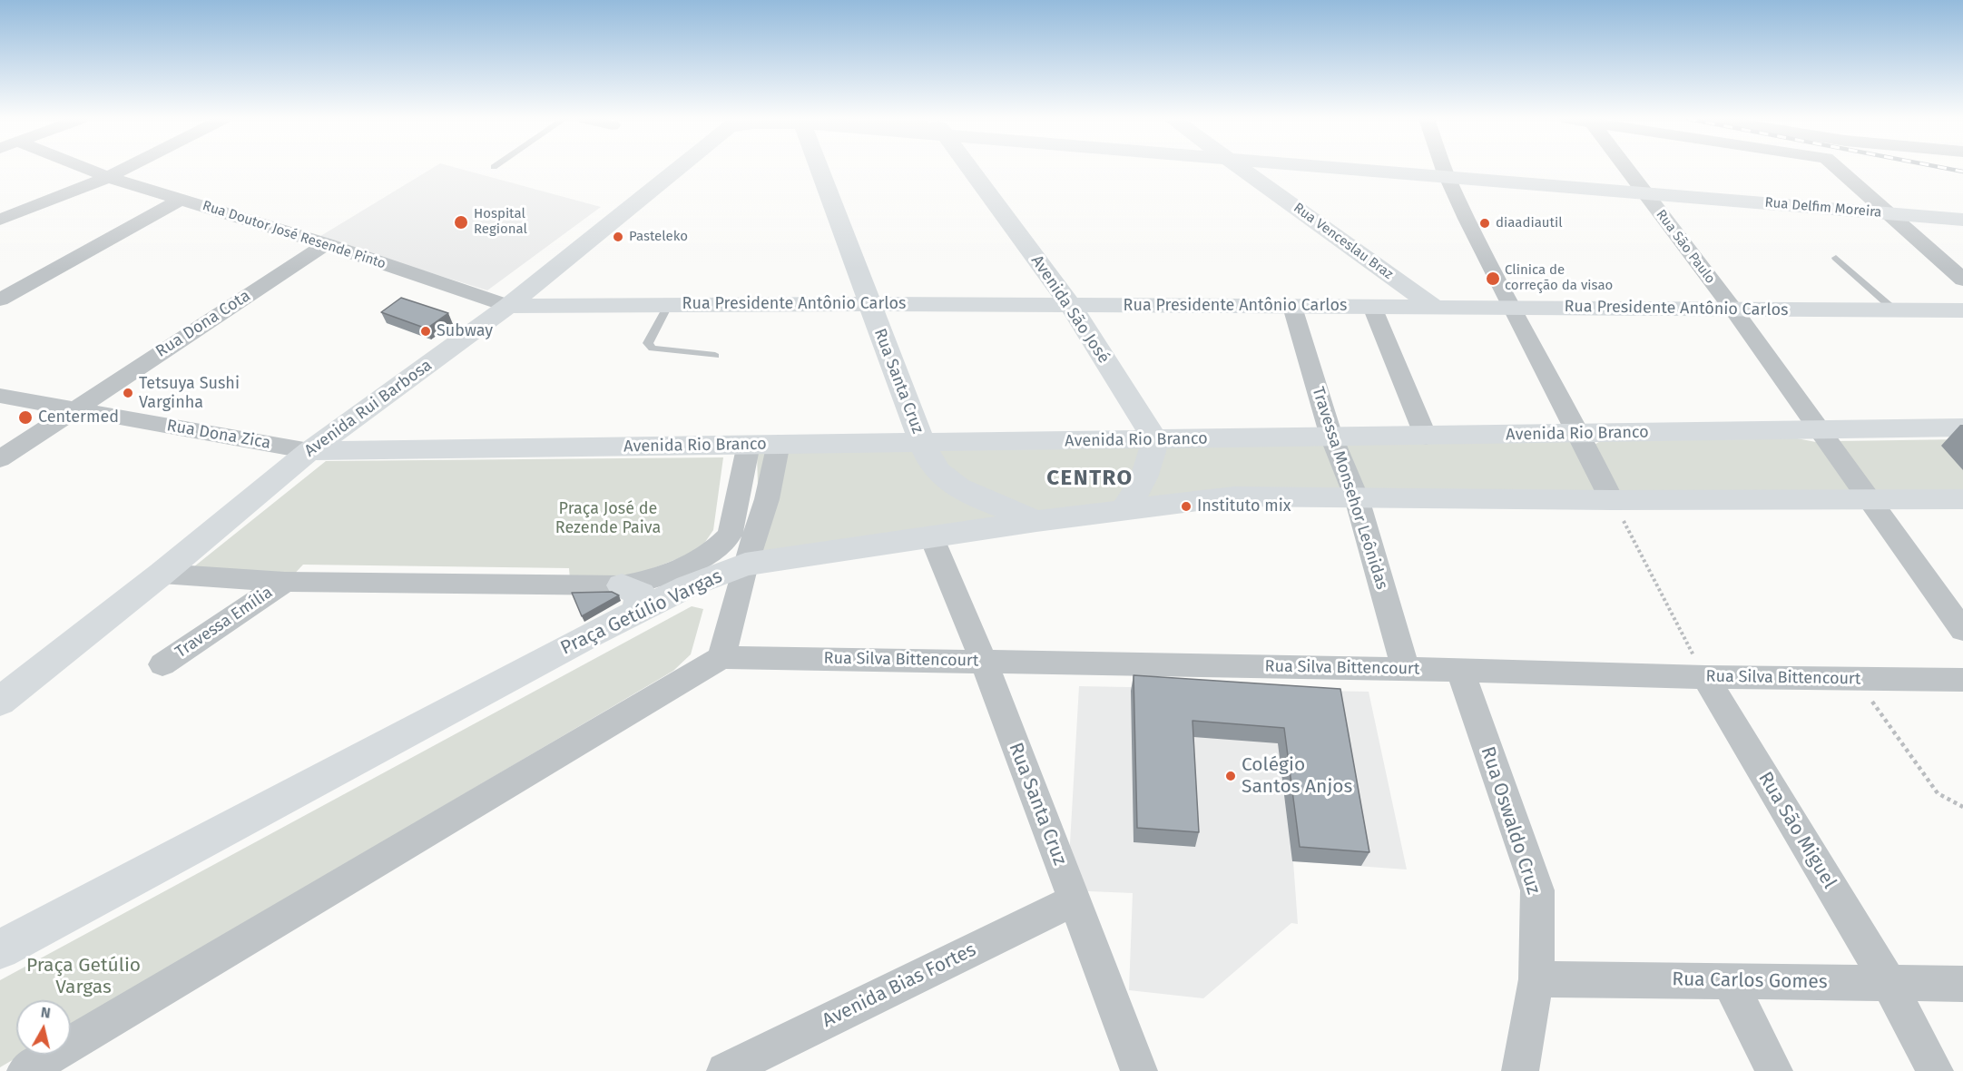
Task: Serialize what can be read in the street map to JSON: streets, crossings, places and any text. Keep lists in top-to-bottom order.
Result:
{
  "streets": {
    "main road": [
      "Rua Delfim Moreira",
      "Rua Venceslau Braz",
      "Rua Presidente Antônio Carlos",
      "Avenida São José",
      "Rua Santa Cruz",
      "Avenida Rui Barbosa",
      "Avenida Rio Branco",
      "Praça Getúlio Vargas"
    ],
    "street": [
      "Rua Doutor José Resende Pinto",
      "Rua São Paulo",
      "Rua Dona Cota",
      "Rua Dona Zica",
      "Travessa Monsehor Leônidas",
      "Travessa Emília",
      "Rua Silva Bittencourt",
      "Rua Oswaldo Cruz",
      "Rua São Miguel",
      "Rua Carlos Gomes",
      "Avenida Bias Fortes"
    ]
  },
  "crossings": [
    ["Rua Delfim Moreira", "Rua São Paulo"],
    ["Rua Doutor José Resende Pinto", "Rua Presidente Antônio Carlos"],
    ["Rua Doutor José Resende Pinto", "Rua Dona Cota"],
    ["Rua Doutor José Resende Pinto", "Avenida Rui Barbosa"],
    ["Rua Venceslau Braz", "Rua Presidente Antônio Carlos"],
    ["Rua São Paulo", "Rua Presidente Antônio Carlos"],
    ["Rua São Paulo", "Avenida Rio Branco"],
    ["Rua Presidente Antônio Carlos", "Avenida São José"],
    ["Rua Presidente Antônio Carlos", "Rua Santa Cruz"],
    ["Rua Presidente Antônio Carlos", "Avenida Rui Barbosa"],
    ["Rua Presidente Antônio Carlos", "Travessa Monsehor Leônidas"],
    ["Avenida São José", "Avenida Rio Branco"],
    ["Rua Dona Cota", "Rua Dona Zica"],
    ["Rua Santa Cruz", "Avenida Rio Branco"],
    ["Rua Santa Cruz", "Rua Silva Bittencourt"],
    ["Rua Santa Cruz", "Avenida Bias Fortes"],
    ["Avenida Rui Barbosa", "Avenida Rio Branco"],
    ["Avenida Rui Barbosa", "Rua Dona Zica"],
    ["Avenida Rio Branco", "Rua Dona Zica"],
    ["Avenida Rio Branco", "Travessa Monsehor Leônidas"],
    ["Travessa Monsehor Leônidas", "Rua Silva Bittencourt"],
    ["Praça Getúlio Vargas", "Rua Silva Bittencourt"],
    ["Rua Silva Bittencourt", "Rua Oswaldo Cruz"],
    ["Rua Silva Bittencourt", "Rua São Miguel"],
    ["Rua Oswaldo Cruz", "Rua Carlos Gomes"],
    ["Rua São Miguel", "Rua Carlos Gomes"]
  ],
  "districts": ["CENTRO"],
  "parks": ["Praça José de Rezende Paiva", "Praça Getúlio Vargas"],
  "places": [
    "Hospital Regional",
    "diaadiautil",
    "Pasteleko",
    "Clinica de correção da visao",
    "Subway",
    "Tetsuya Sushi Varginha",
    "Centermed",
    "Instituto mix",
    "Colégio Santos Anjos"
  ],
  "north": "top"
}
